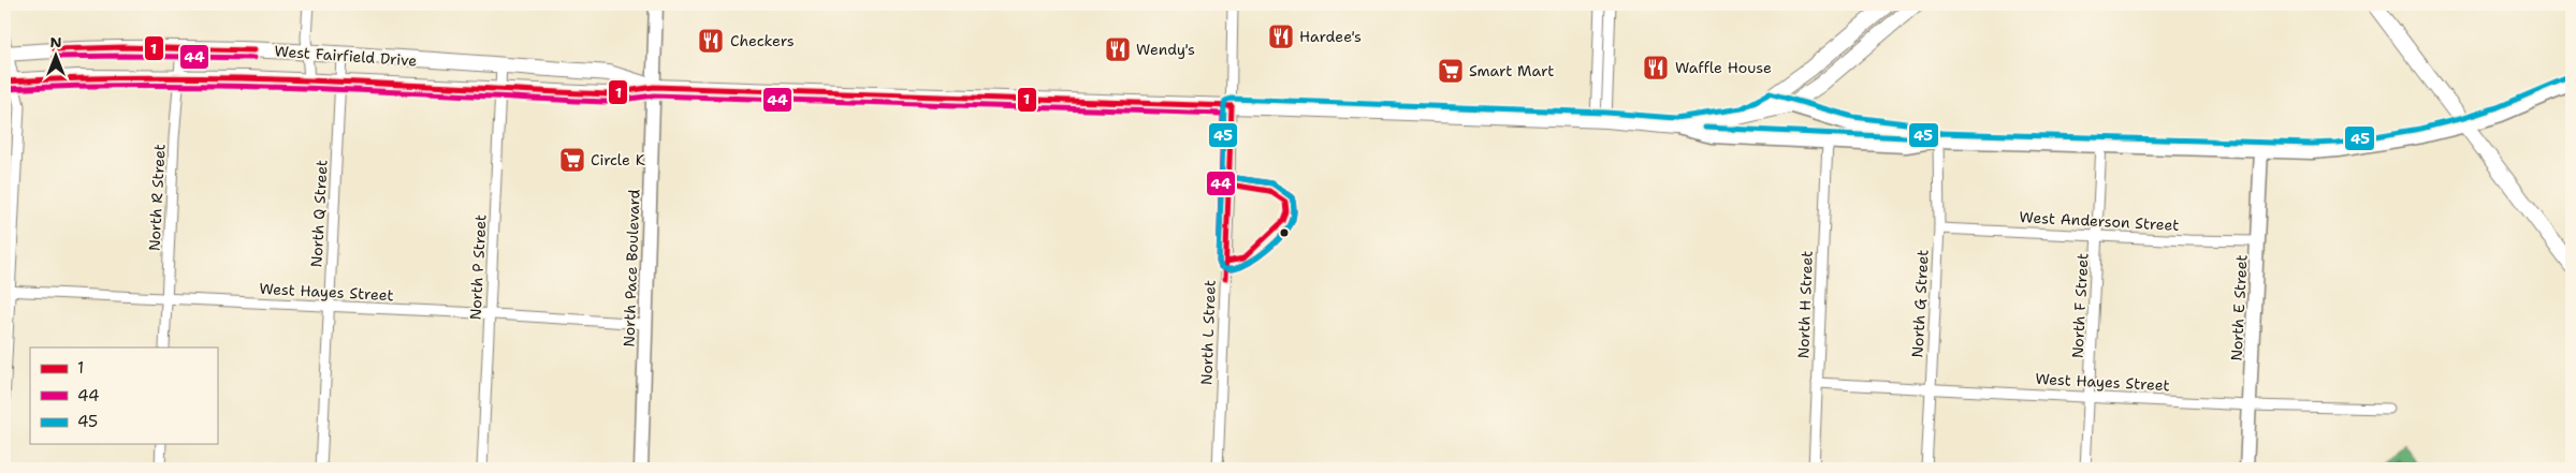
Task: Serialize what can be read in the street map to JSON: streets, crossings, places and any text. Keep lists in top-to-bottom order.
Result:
{
  "streets": {
    "main road": ["West Fairfield Drive", "North Pace Boulevard", "North E Street"],
    "street": [
      "North R Street",
      "North Q Street",
      "West Anderson Street",
      "North P Street",
      "West Hayes Street",
      "North G Street",
      "North H Street",
      "North F Street",
      "North L Street"
    ]
  },
  "crossings": [
    ["West Fairfield Drive", "North R Street"],
    ["West Fairfield Drive", "North Q Street"],
    ["West Fairfield Drive", "North P Street"],
    ["West Fairfield Drive", "North Pace Boulevard"],
    ["West Fairfield Drive", "North L Street"],
    ["North R Street", "West Hayes Street"],
    ["North Q Street", "West Hayes Street"],
    ["West Anderson Street", "North G Street"],
    ["West Anderson Street", "North F Street"],
    ["West Anderson Street", "North E Street"],
    ["North P Street", "West Hayes Street"],
    ["North Pace Boulevard", "West Hayes Street"],
    ["West Hayes Street", "North G Street"],
    ["West Hayes Street", "North H Street"],
    ["West Hayes Street", "North F Street"],
    ["West Hayes Street", "North E Street"]
  ],
  "places": {
    "restaurant": [
      "Hardee's",
      "Checkers",
      "Wendy's",
      "Waffle House"
    ],
    "supermarket": ["Smart Mart", "Circle K"]
  },
  "lines": ["transit line 1", "transit line 44", "transit line 45"],
  "legend": ["1", "44", "45"],
  "north": "top"
}
